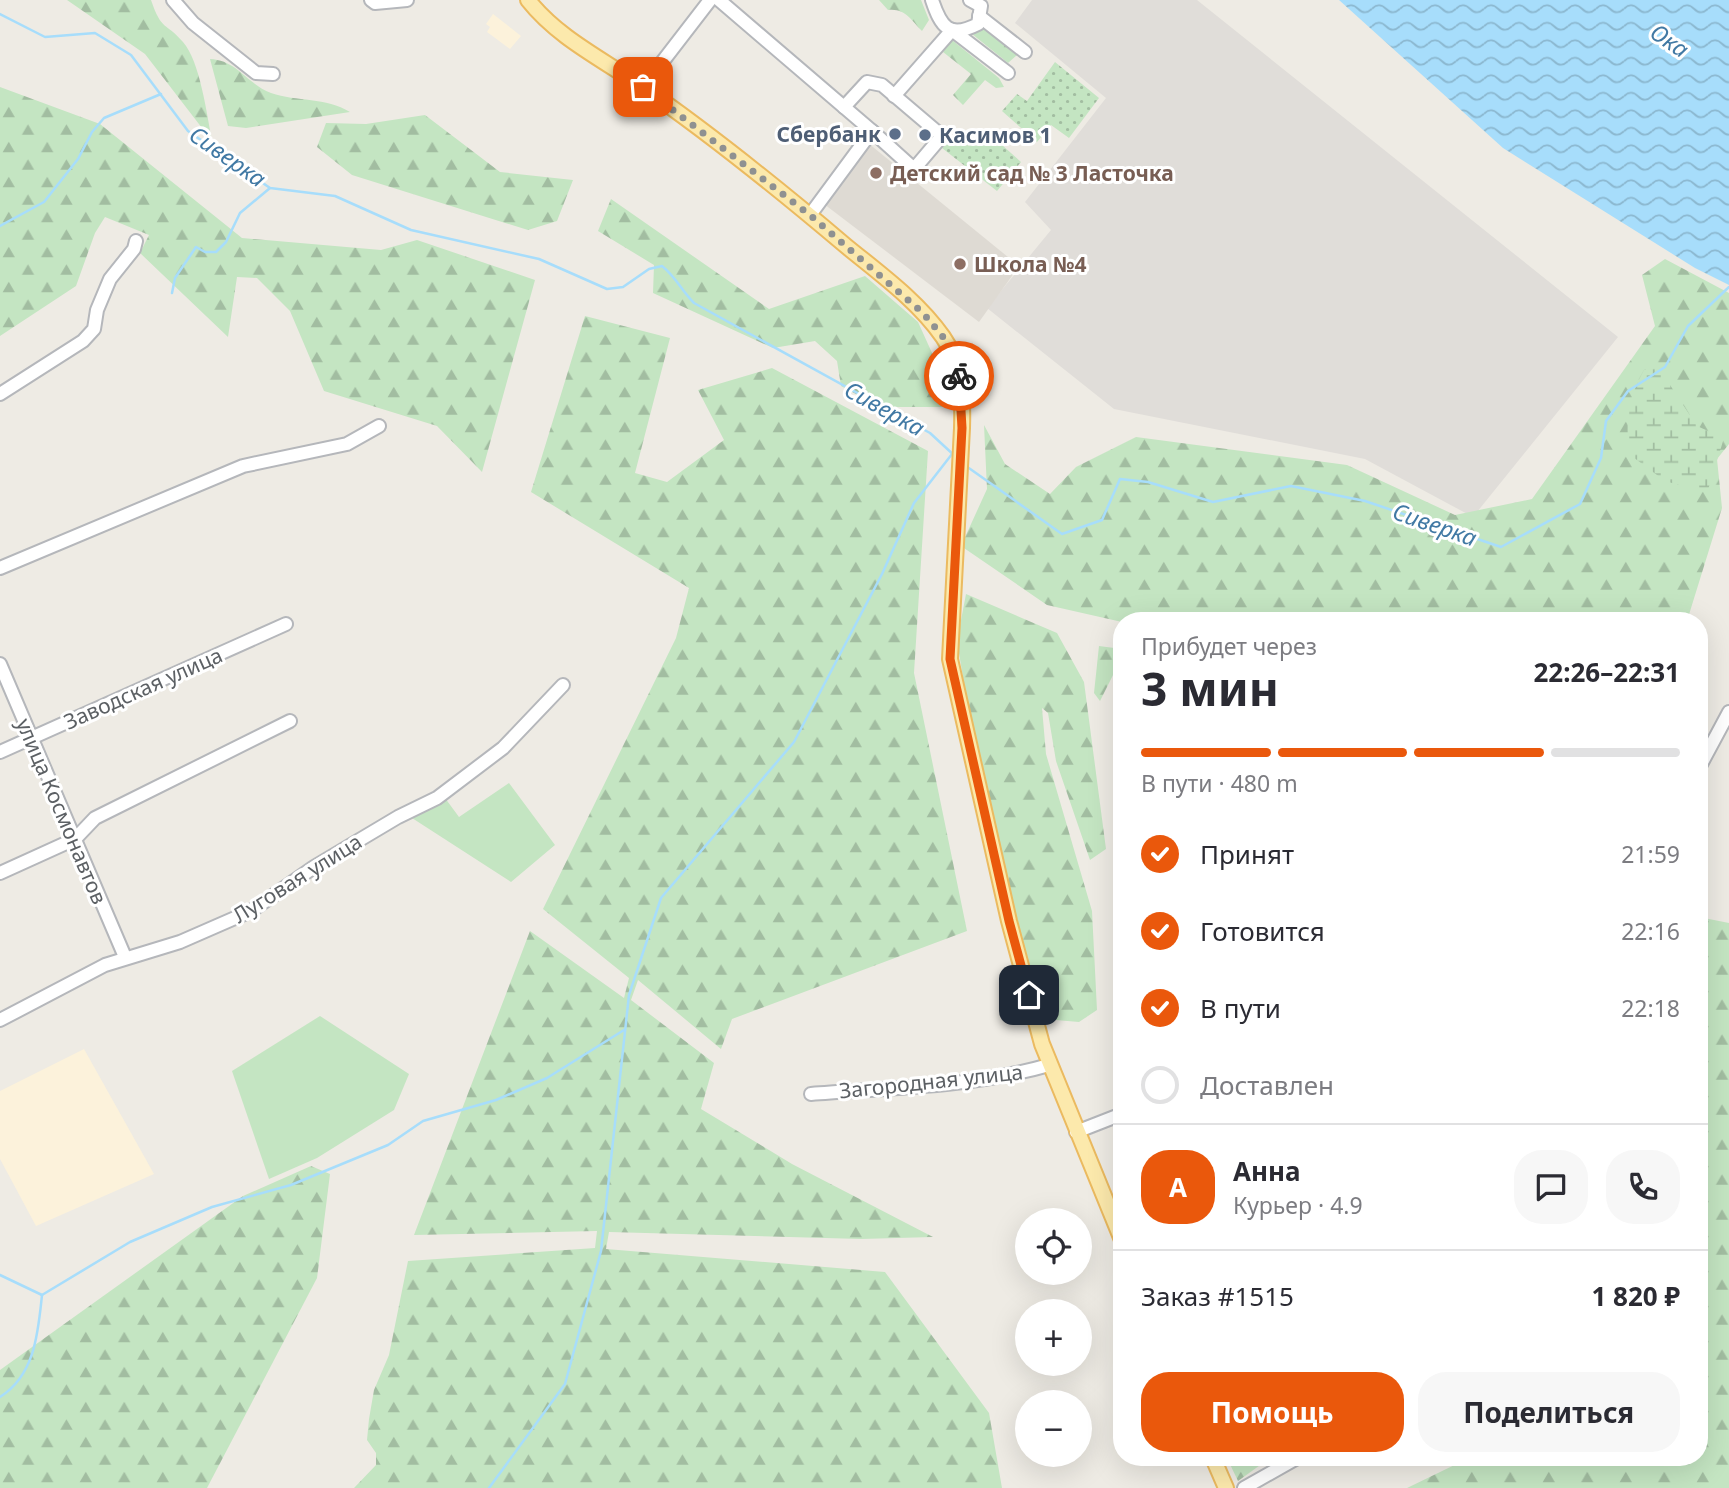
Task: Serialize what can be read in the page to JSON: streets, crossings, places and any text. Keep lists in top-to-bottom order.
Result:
{
  "streets": {
    "main road": ["Загородная улица"],
    "street": ["Заводская улица", "улица Космонавтов", "Луговая улица"]
  },
  "crossings": [
    ["Заводская улица", "улица Космонавтов"],
    ["улица Космонавтов", "Луговая улица"]
  ],
  "water": ["Ока", "Сиверка"],
  "places": [
    "Сбербанк",
    "Касимов 1",
    "Детский сад № 3 Ласточка",
    "Школа №4"
  ],
  "page": {
    "heading": ["3 мин", "Прибудет через", "22:26–22:31"],
    "panel": [
      "Анна",
      "Курьер · 4.9",
      "Заказ #1515",
      "1 820 ₽"
    ],
    "bar": "В пути · 480 m",
    "list": [
      ["Принят", "21:59"],
      ["Готовится", "22:16"],
      ["В пути", "22:18"],
      "Доставлен"
    ],
    "round": "А",
    "map_buttons": ["+", "−"],
    "buttons": ["Помощь", "Поделиться"]
  }
}
